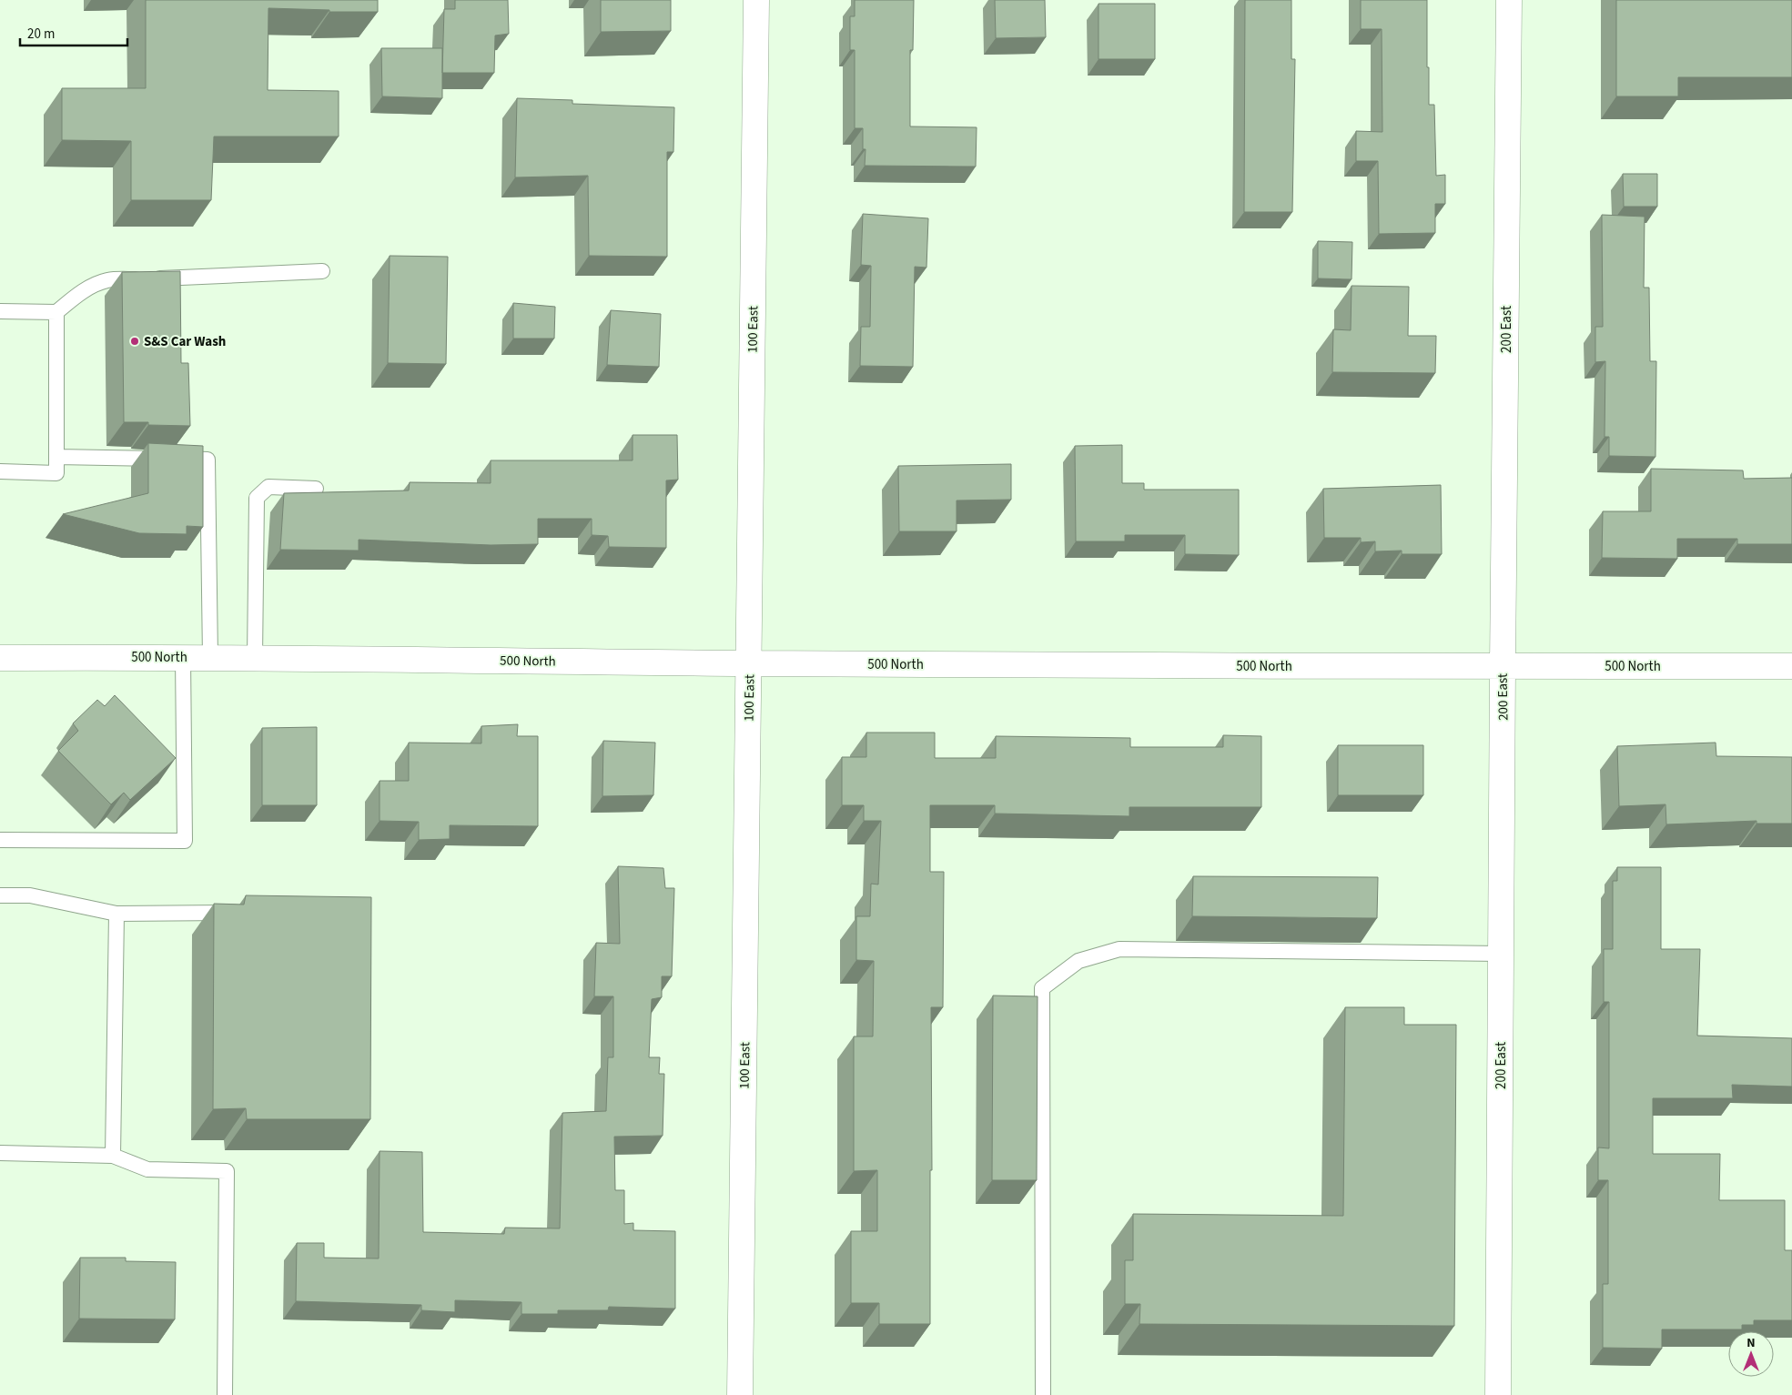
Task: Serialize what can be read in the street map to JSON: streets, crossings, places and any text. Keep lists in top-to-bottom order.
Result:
{
  "streets": {
    "street": ["100 East", "200 East", "500 North"]
  },
  "crossings": [
    ["100 East", "500 North"],
    ["200 East", "500 North"]
  ],
  "places": ["S&S Car Wash"],
  "scale_bar": "20 m",
  "north": "top"
}
